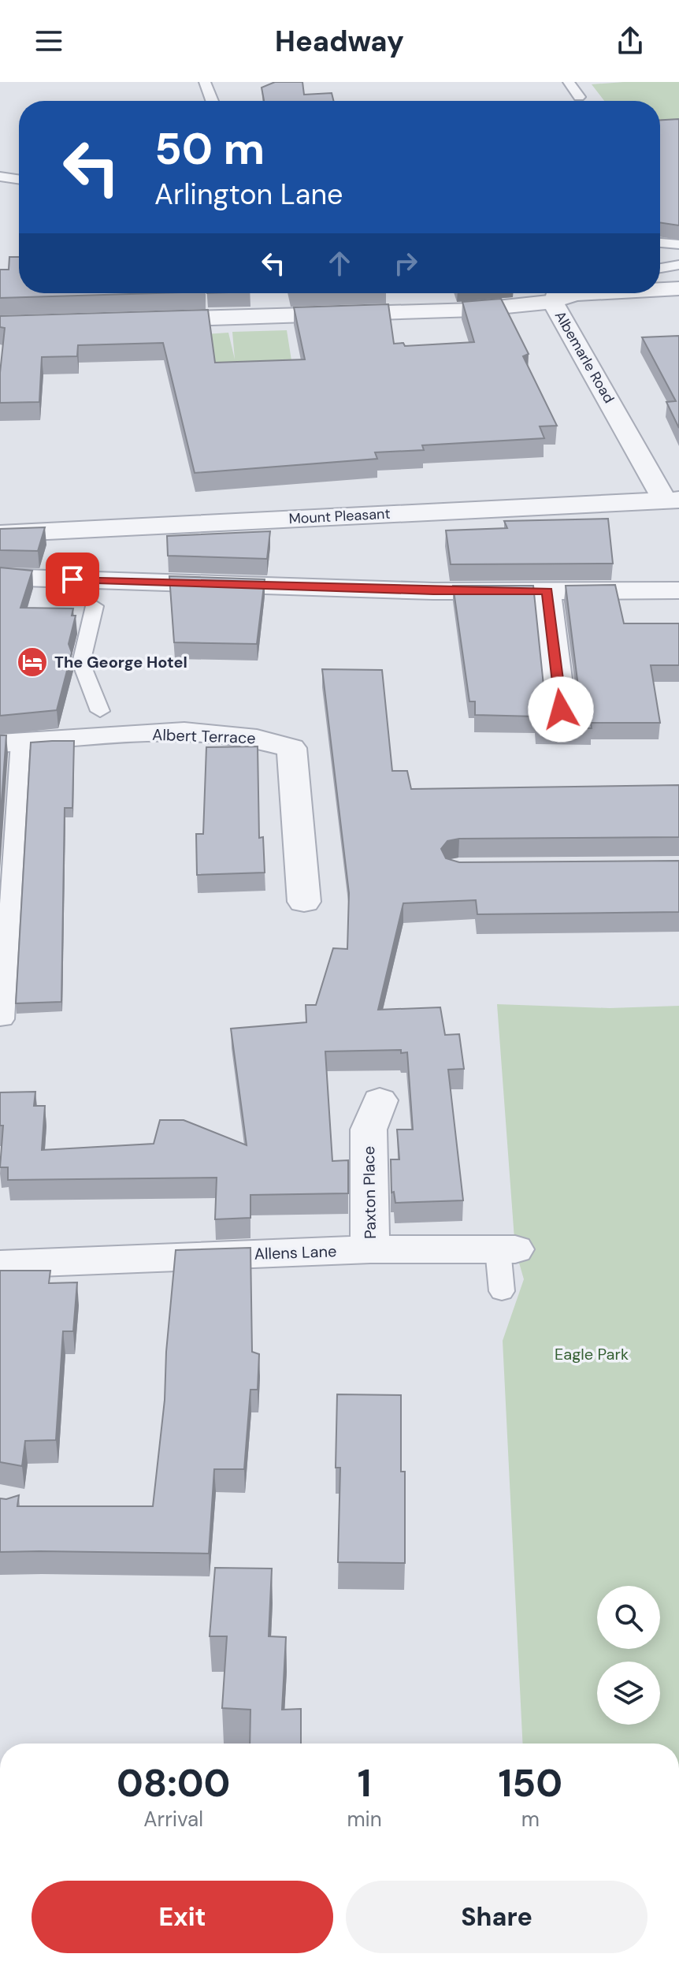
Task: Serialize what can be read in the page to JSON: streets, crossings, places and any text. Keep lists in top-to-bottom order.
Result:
{
  "streets": {
    "street": [
      "Albemarle Road",
      "Mount Pleasant",
      "Albert Terrace",
      "Paxton Place",
      "Allens Lane"
    ]
  },
  "crossings": [
    ["Albemarle Road", "Mount Pleasant"],
    ["Paxton Place", "Allens Lane"]
  ],
  "parks": ["Eagle Park"],
  "places": {
    "hotel": ["The George Hotel"]
  },
  "page": {
    "header": "Headway",
    "turn": ["50 m", "Arlington Lane"],
    "eta": [
      "08:00",
      "Arrival",
      "1",
      "min",
      "150",
      "m"
    ],
    "buttons": ["Exit", "Share"]
  }
}
